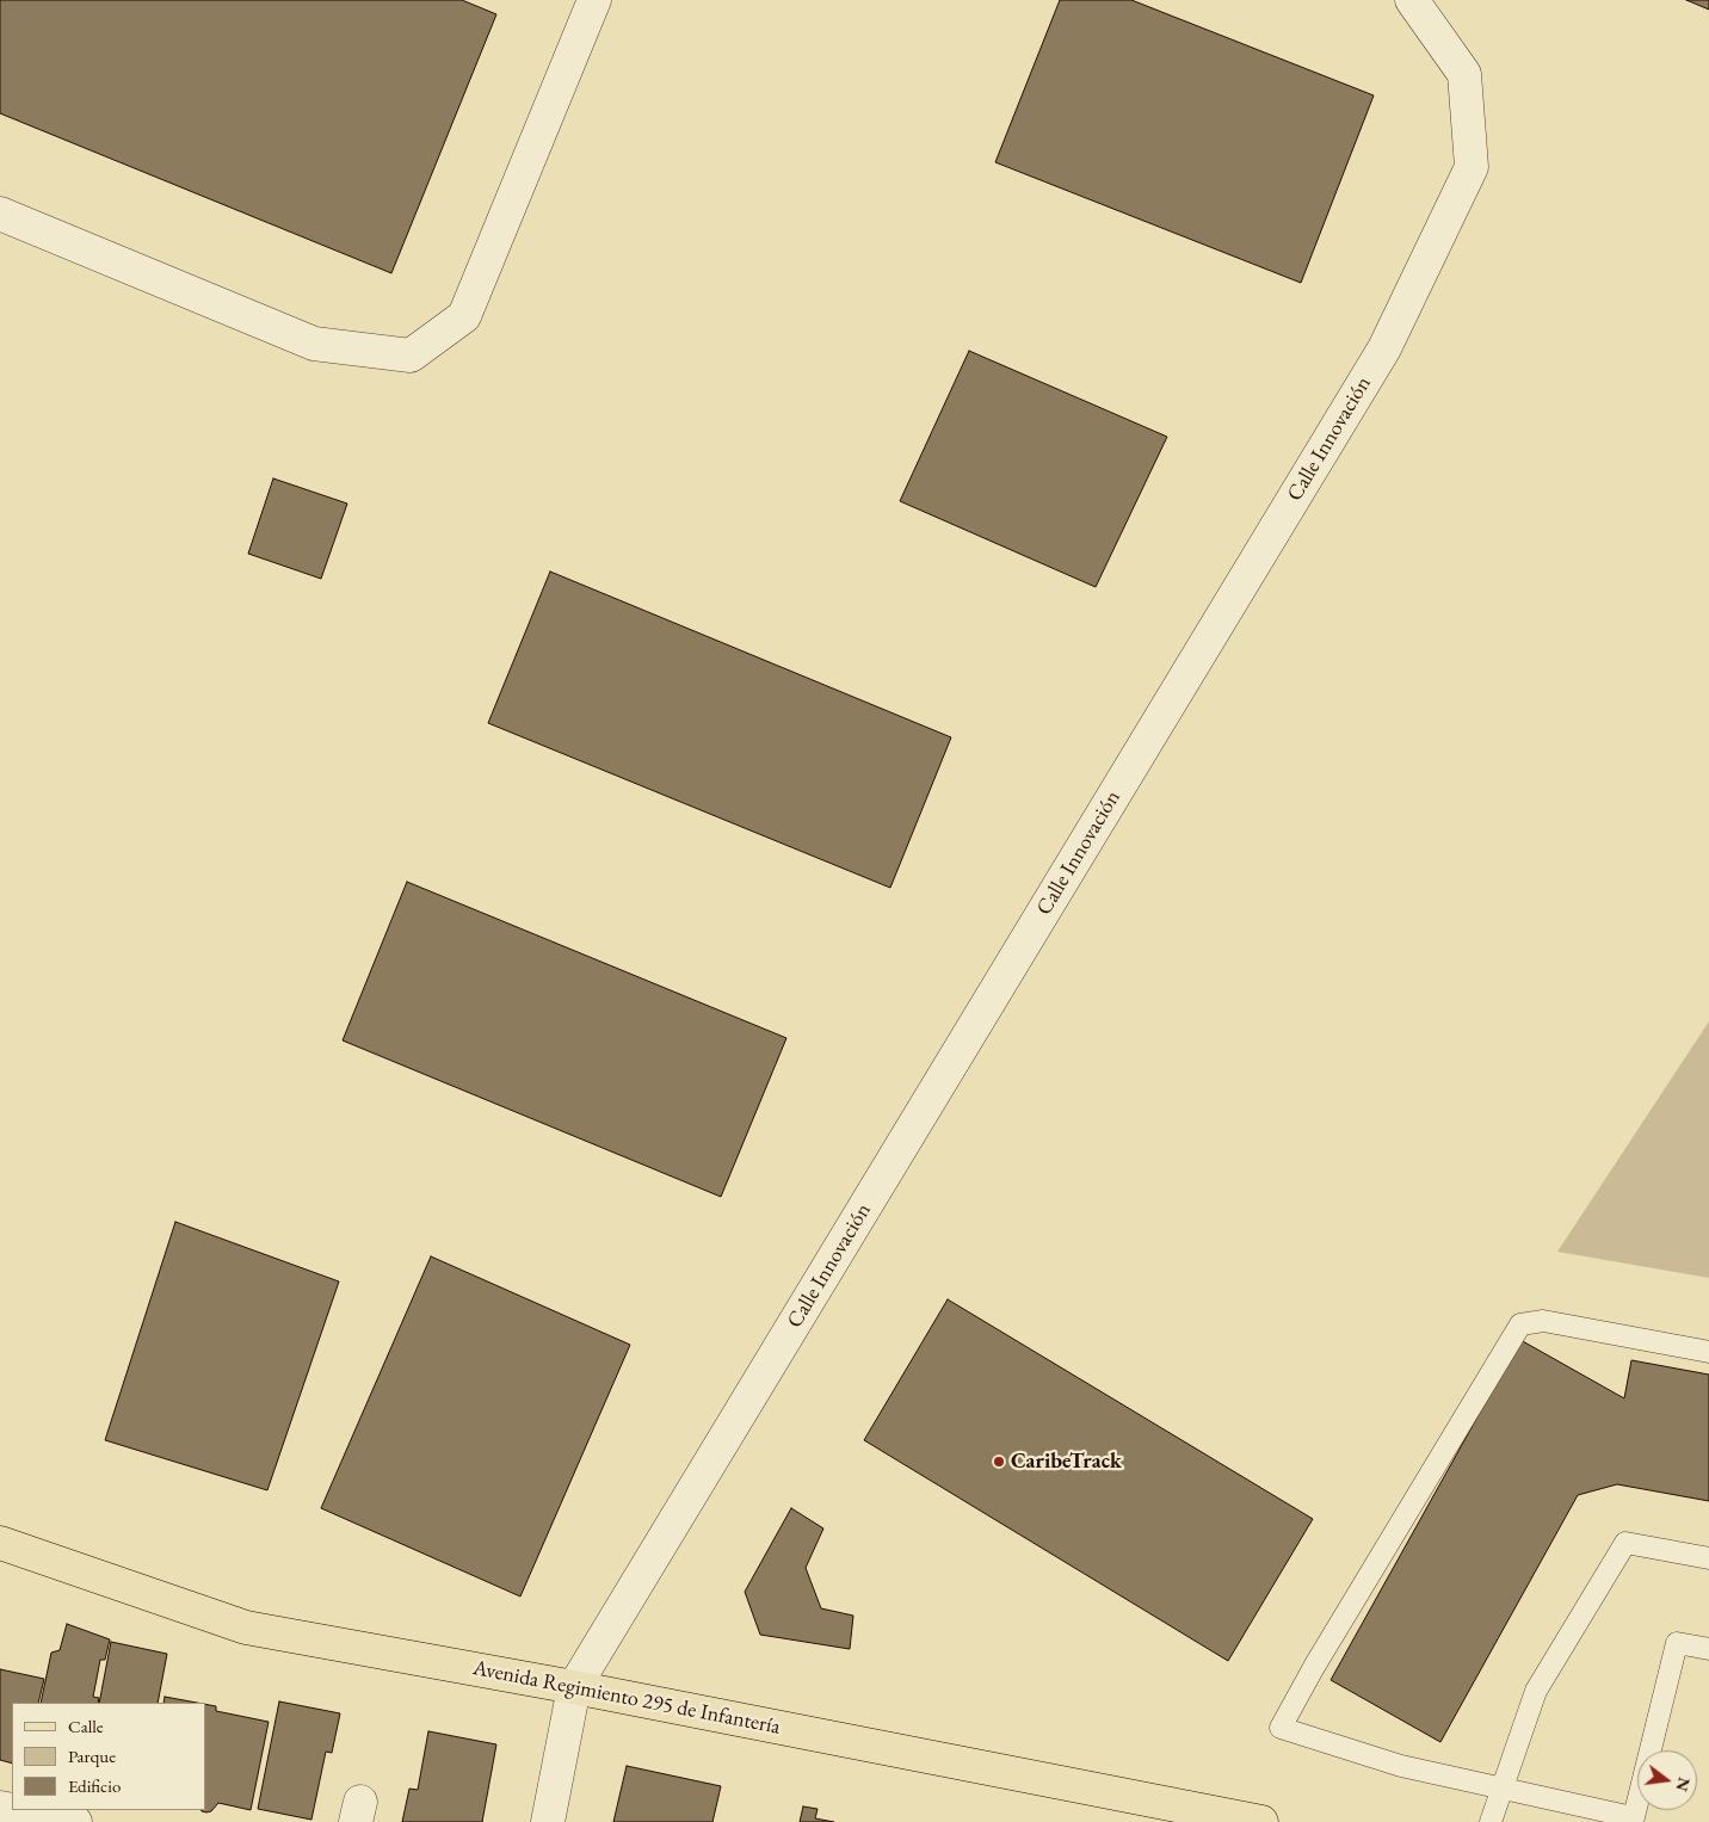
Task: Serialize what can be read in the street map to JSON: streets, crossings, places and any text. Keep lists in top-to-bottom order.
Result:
{
  "streets": {
    "main road": ["Avenida Regimiento 295 de Infantería"],
    "street": ["Calle Innovación"]
  },
  "crossings": [
    ["Calle Innovación", "Avenida Regimiento 295 de Infantería"]
  ],
  "places": ["CaribeTrack"],
  "legend": ["Calle", "Parque", "Edificio"],
  "north": "right"
}
